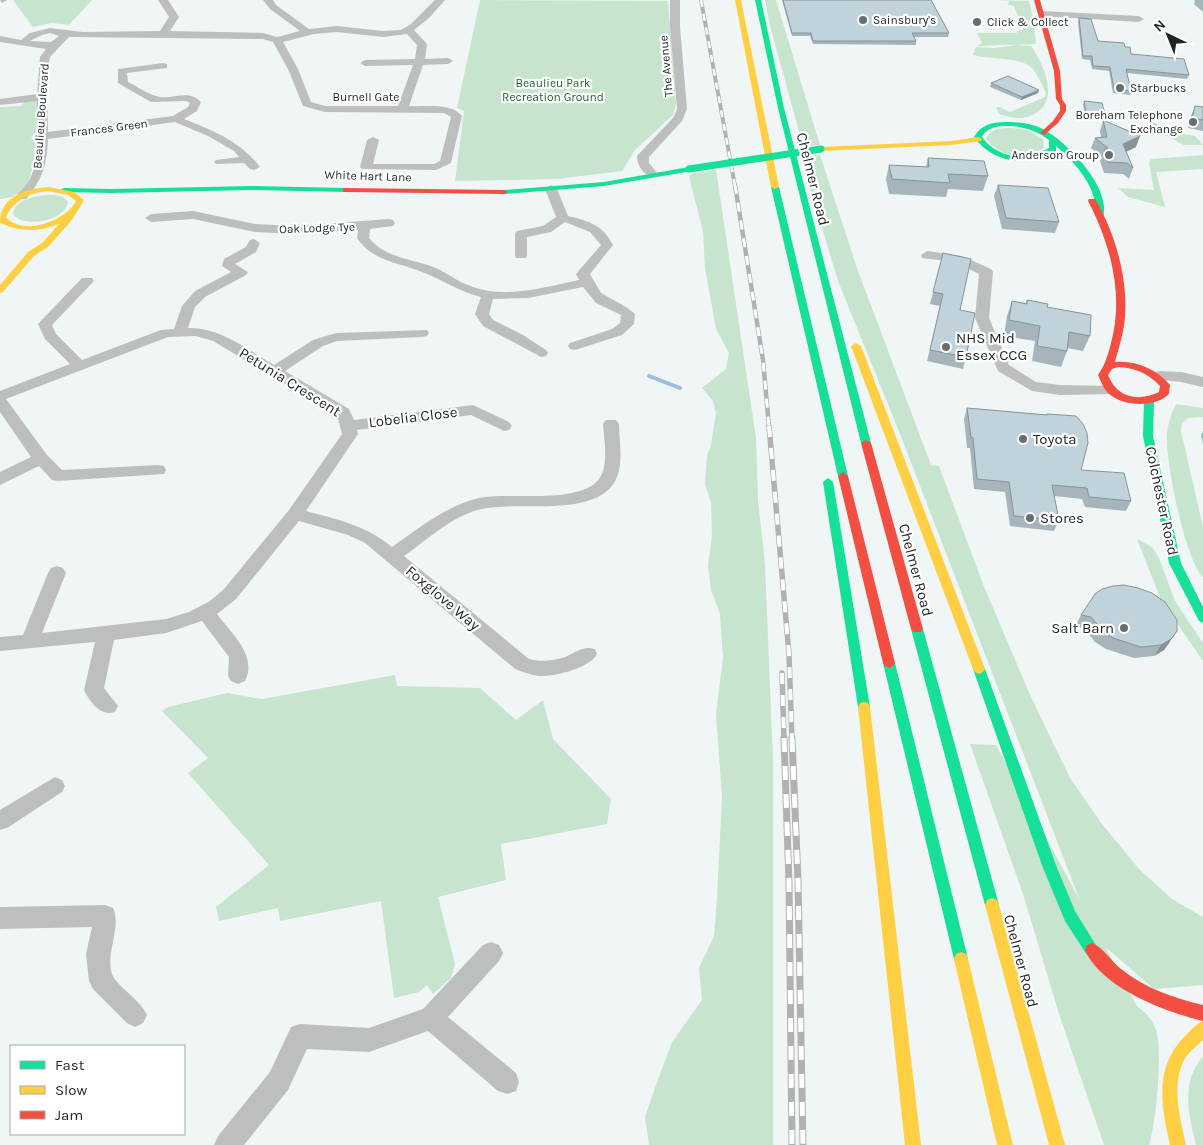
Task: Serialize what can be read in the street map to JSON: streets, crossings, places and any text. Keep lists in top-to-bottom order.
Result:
{
  "streets": {
    "main road": ["White Hart Lane", "Chelmer Road", "Colchester Road"],
    "street": [
      "The Avenue",
      "Burnell Gate",
      "Beaulieu Boulevard",
      "Frances Green",
      "Oak Lodge Tye",
      "Petunia Crescent",
      "Lobelia Close",
      "Foxglove Way"
    ]
  },
  "crossings": [
    ["The Avenue", "White Hart Lane"],
    ["Beaulieu Boulevard", "Frances Green"],
    ["Beaulieu Boulevard", "White Hart Lane"],
    ["Petunia Crescent", "Lobelia Close"],
    ["Petunia Crescent", "Foxglove Way"]
  ],
  "parks": ["Beaulieu Park Recreation Ground"],
  "places": [
    "Sainsbury's",
    "Click & Collect",
    "Starbucks",
    "Boreham Telephone Exchange",
    "Anderson Group",
    "NHS Mid Essex CCG",
    "Toyota",
    "Stores",
    "Salt Barn"
  ],
  "legend": ["Fast", "Slow", "Jam"],
  "north": "top left"
}
